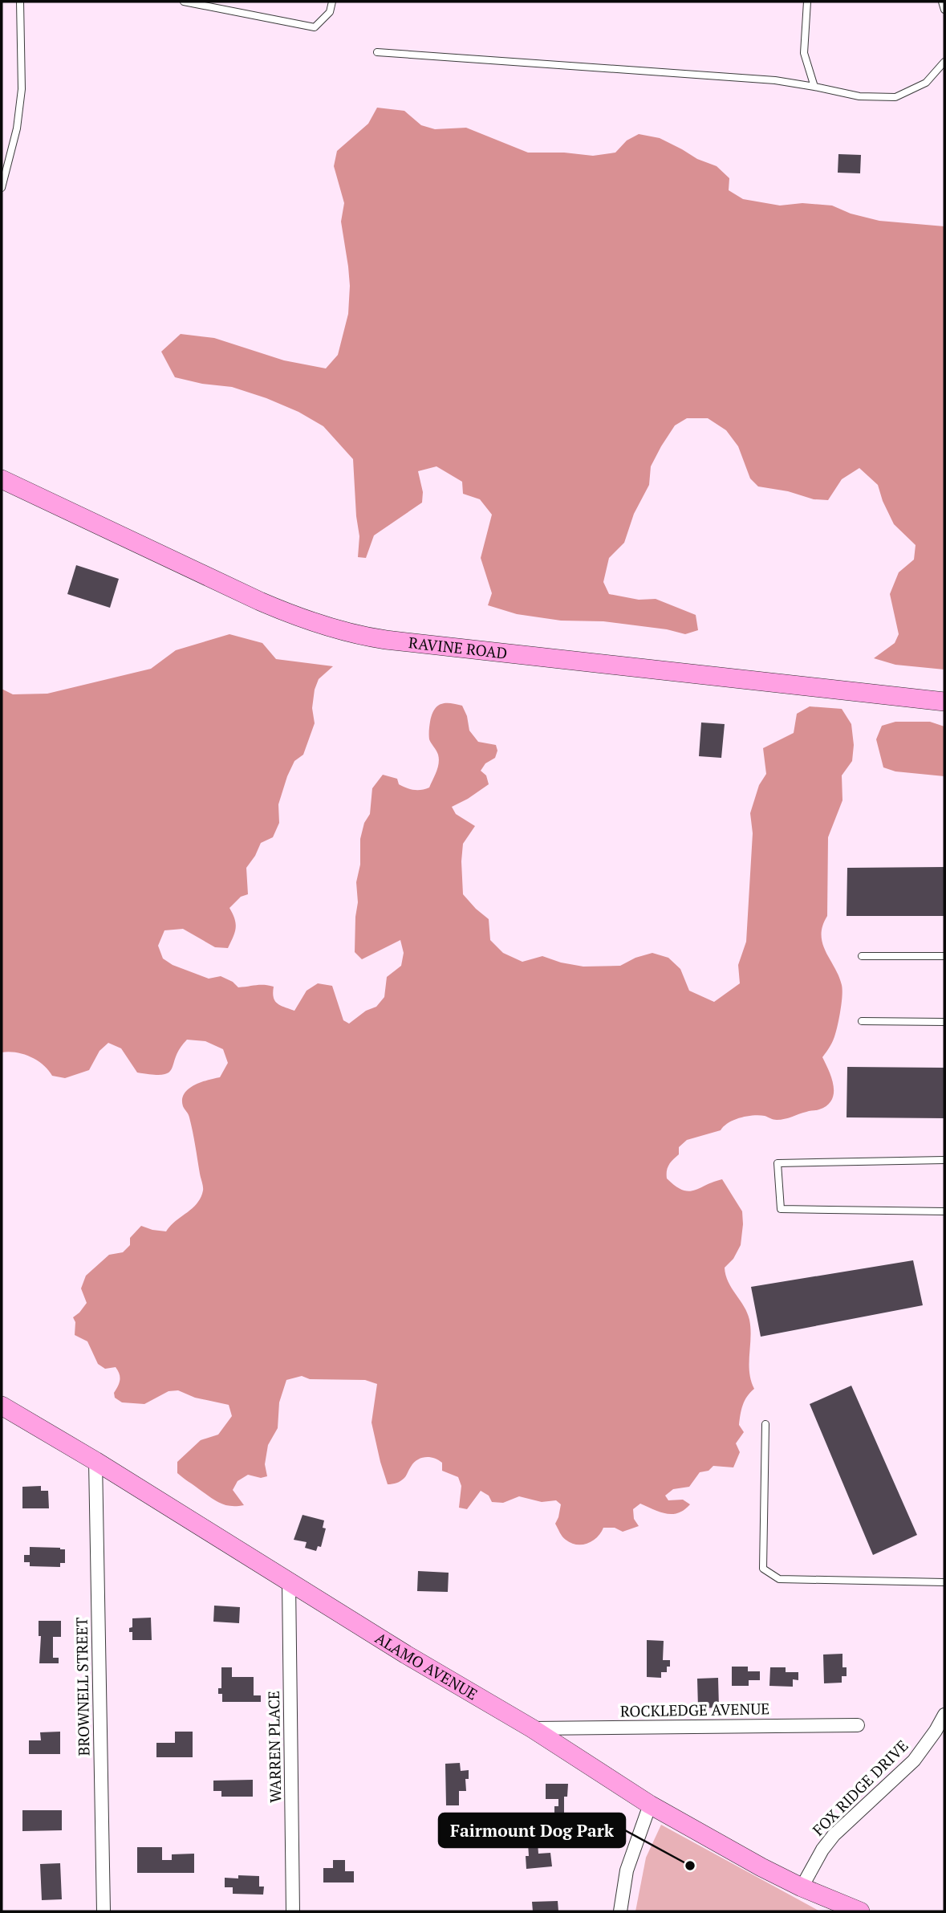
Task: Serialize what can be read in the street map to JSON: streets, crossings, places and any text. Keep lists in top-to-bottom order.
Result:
{
  "streets": {
    "street": [
      "RAVINE ROAD",
      "ALAMO AVENUE",
      "BROWNELL STREET",
      "ROCKLEDGE AVENUE",
      "WARREN PLACE",
      "FOX RIDGE DRIVE"
    ]
  },
  "crossings": [
    ["ALAMO AVENUE", "BROWNELL STREET"],
    ["ALAMO AVENUE", "ROCKLEDGE AVENUE"],
    ["ALAMO AVENUE", "WARREN PLACE"],
    ["ALAMO AVENUE", "FOX RIDGE DRIVE"]
  ],
  "places": ["Fairmount Dog Park"]
}
